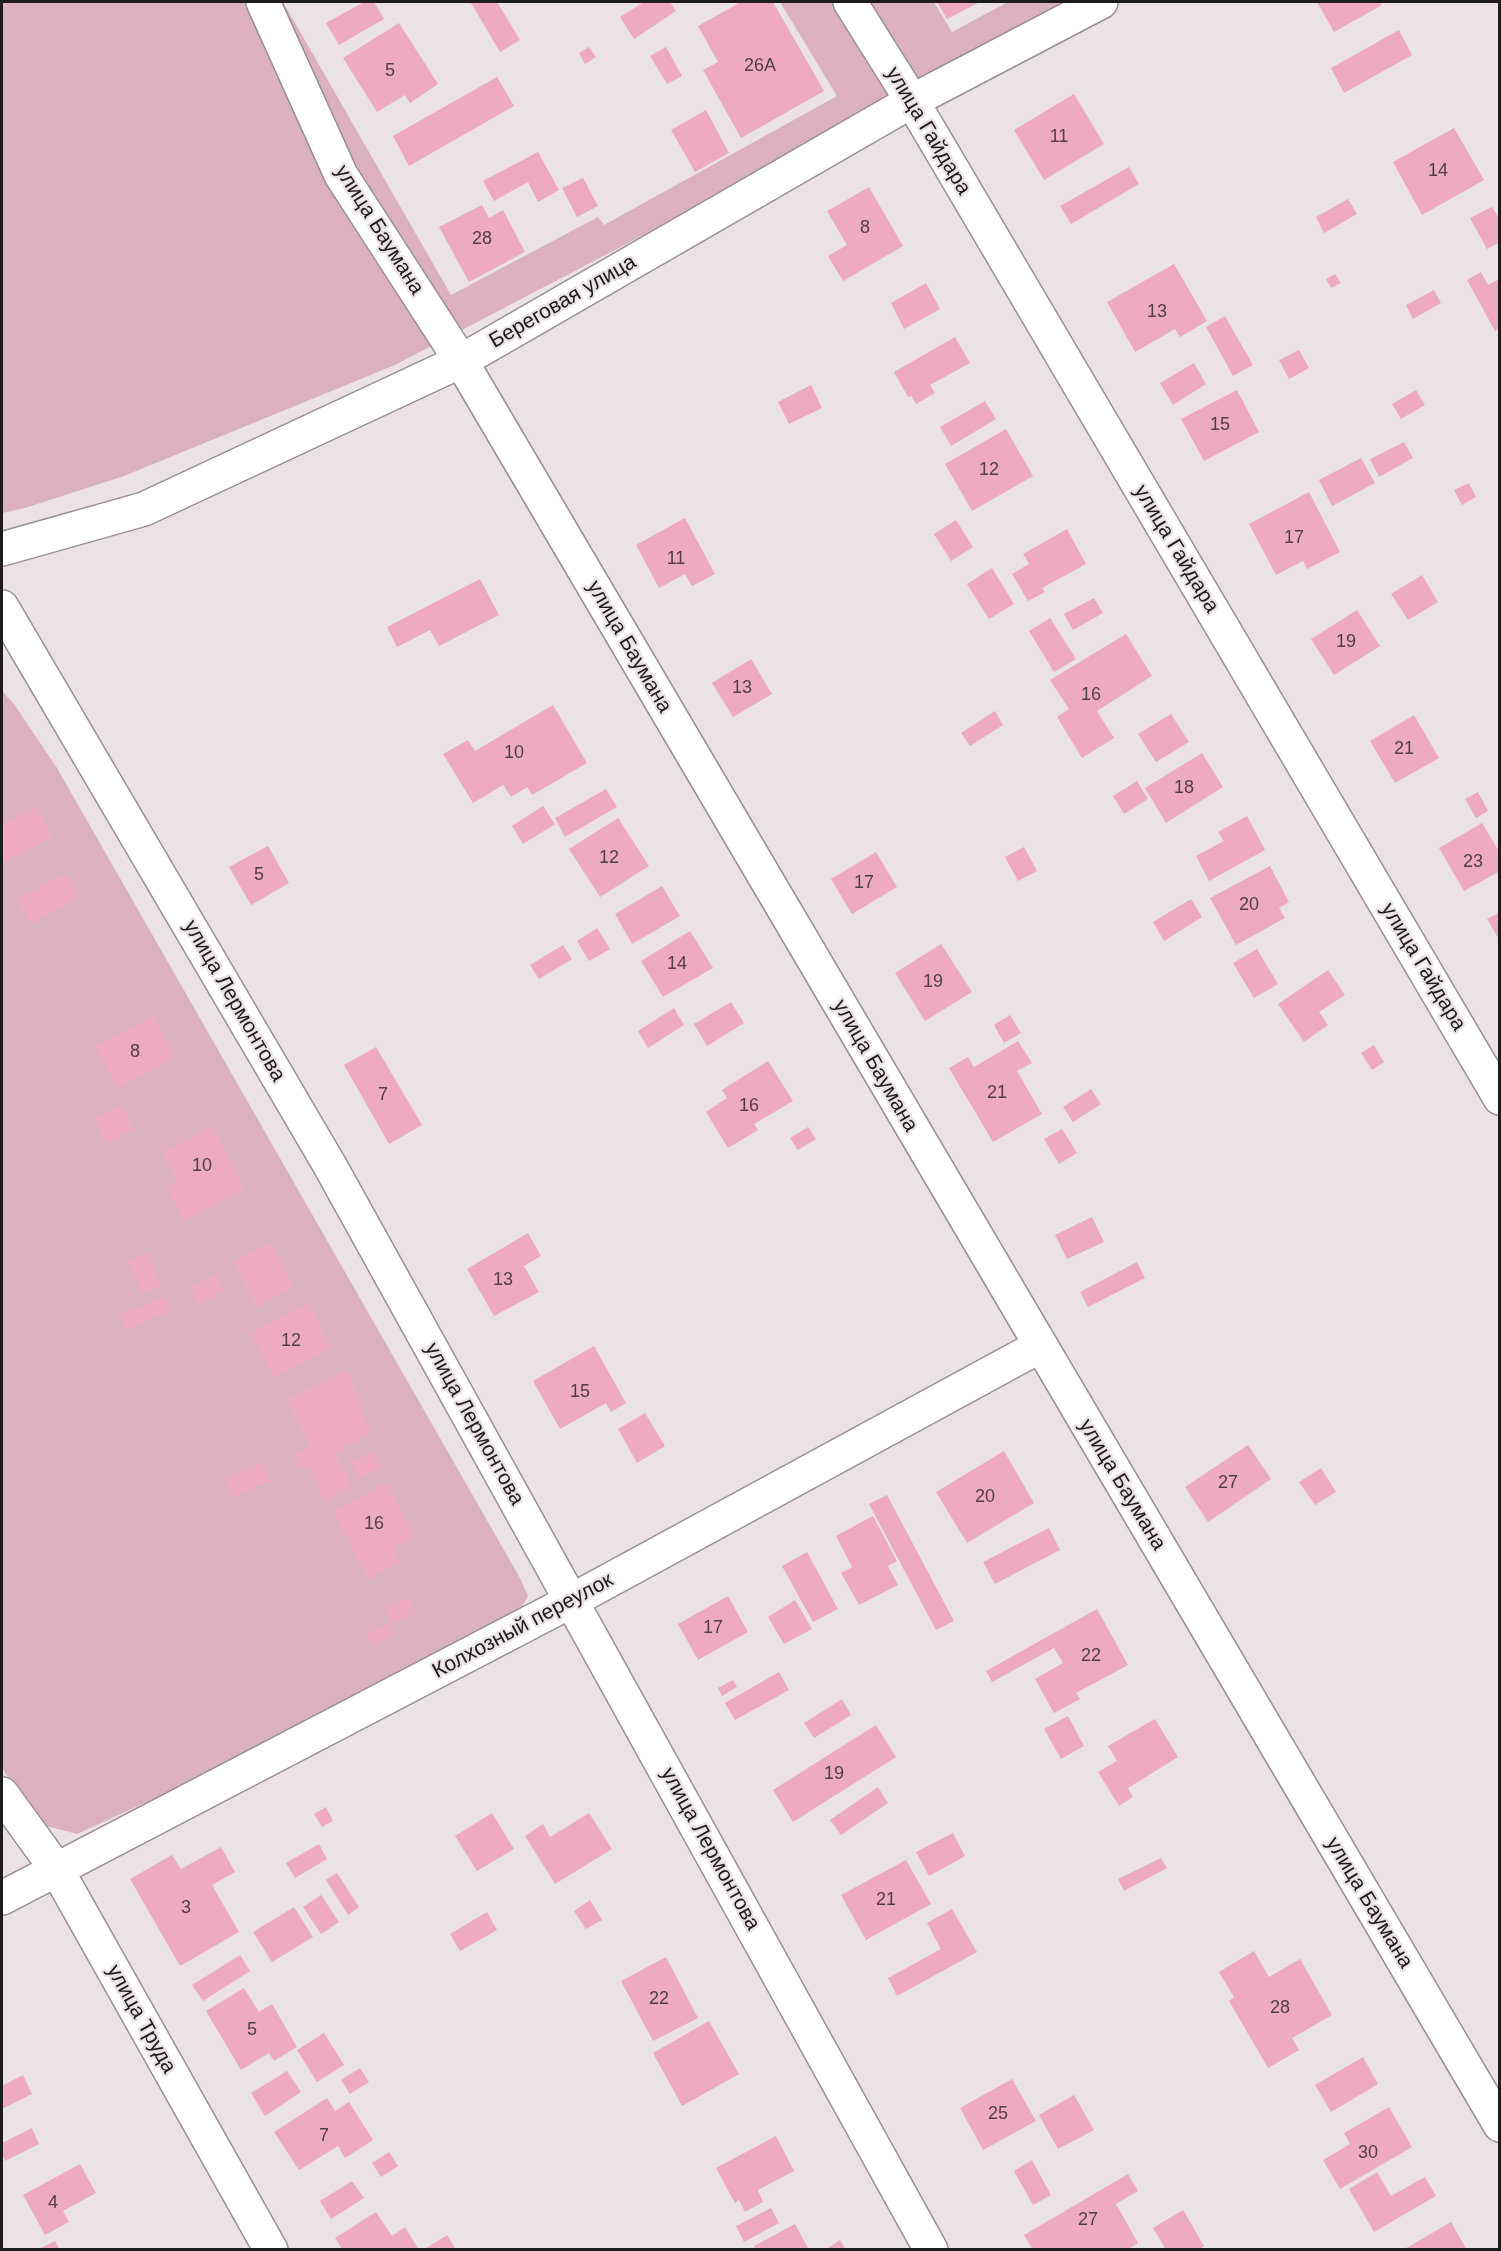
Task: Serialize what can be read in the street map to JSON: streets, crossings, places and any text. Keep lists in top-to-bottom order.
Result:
{
  "streets": {
    "street": [
      "улица Гайдара",
      "улица Баумана",
      "Береговая улица",
      "улица Лермонтова",
      "Колхозный переулок",
      "улица Труда"
    ]
  },
  "crossings": [
    ["улица Гайдара", "Береговая улица"],
    ["улица Баумана", "Береговая улица"],
    ["улица Баумана", "Колхозный переулок"],
    ["улица Лермонтова", "Колхозный переулок"],
    ["Колхозный переулок", "улица Труда"]
  ],
  "house_numbers": [
    "26А",
    "5",
    "11",
    "14",
    "8",
    "28",
    "13",
    "15",
    "12",
    "17",
    "11",
    "19",
    "13",
    "16",
    "21",
    "10",
    "18",
    "12",
    "23",
    "5",
    "17",
    "20",
    "14",
    "19",
    "8",
    "21",
    "7",
    "16",
    "10",
    "13",
    "12",
    "15",
    "27",
    "20",
    "16",
    "17",
    "22",
    "19",
    "21",
    "3",
    "22",
    "28",
    "5",
    "25",
    "7",
    "30",
    "4",
    "27"
  ]
}
